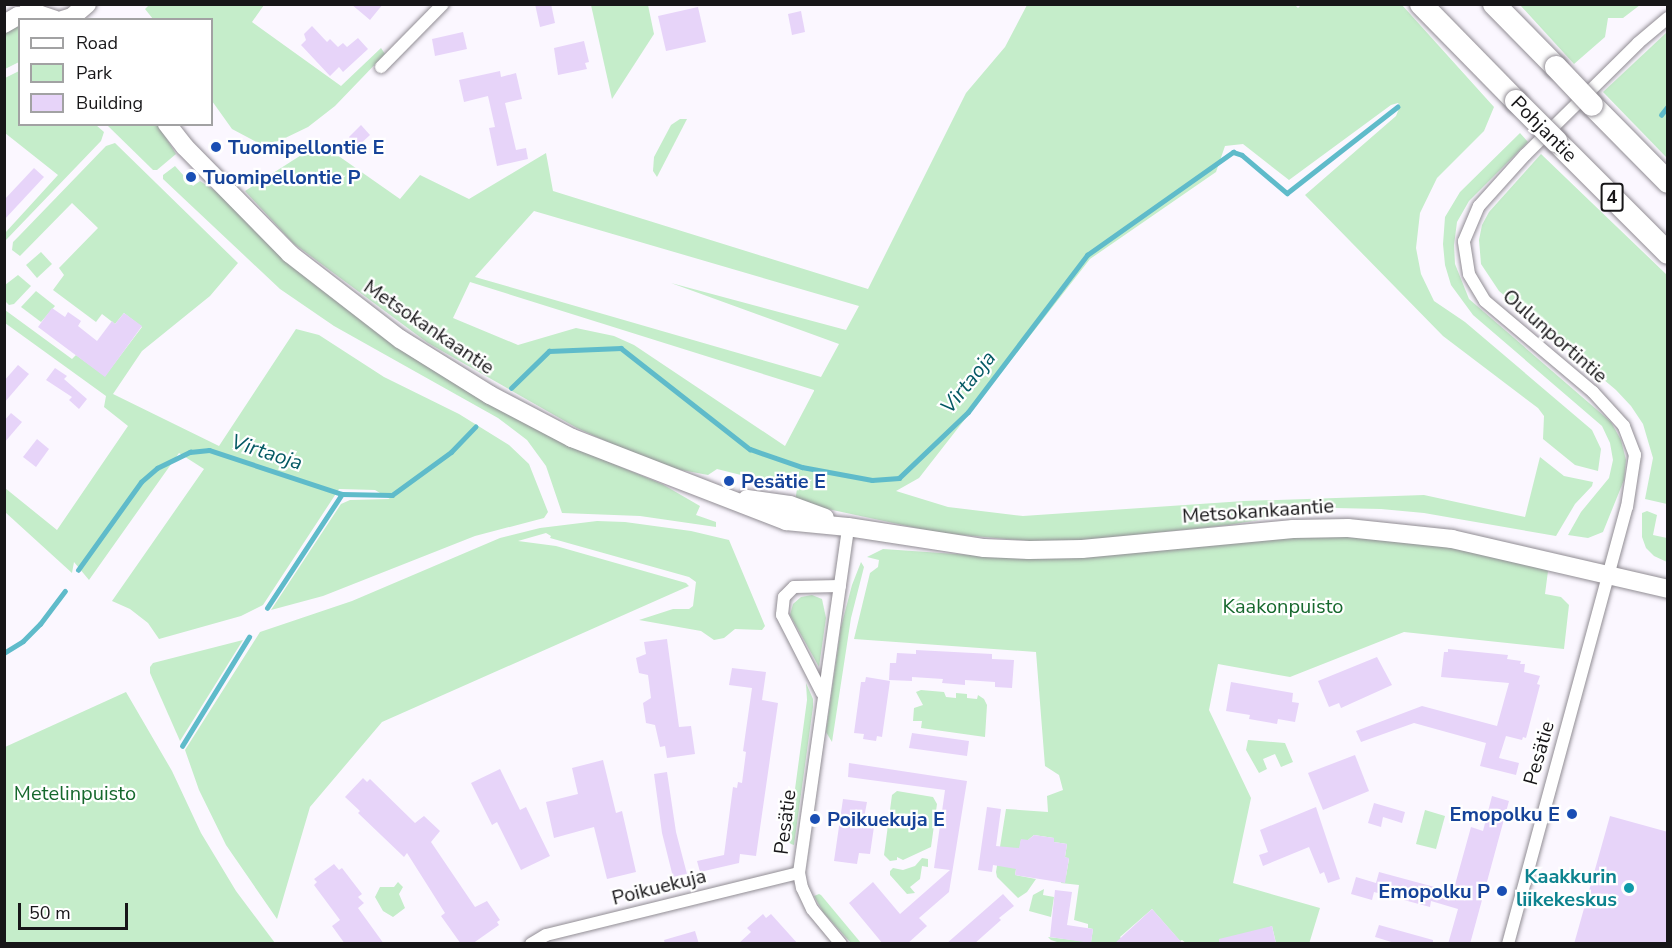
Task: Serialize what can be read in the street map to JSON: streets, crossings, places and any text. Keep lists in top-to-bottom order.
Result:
{
  "streets": {
    "highway": ["Pohjantie", "4"],
    "street": [
      "Metsokankaantie",
      "Oulunportintie",
      "Pesätie",
      "Poikuekuja"
    ]
  },
  "crossings": [
    ["Metsokankaantie", "Oulunportintie"],
    ["Metsokankaantie", "Pesätie"],
    ["Oulunportintie", "Pesätie"],
    ["Pesätie", "Poikuekuja"]
  ],
  "water": ["Virtaoja"],
  "parks": ["Kaakonpuisto", "Metelinpuisto"],
  "places": [
    "Tuomipellontie E",
    "Tuomipellontie P",
    "Pesätie E",
    "Emopolku E",
    "Poikuekuja E",
    "Kaakkurin liikekeskus",
    "Emopolku P"
  ],
  "legend": ["Road", "Park", "Building"],
  "scale_bar": "50 m"
}
